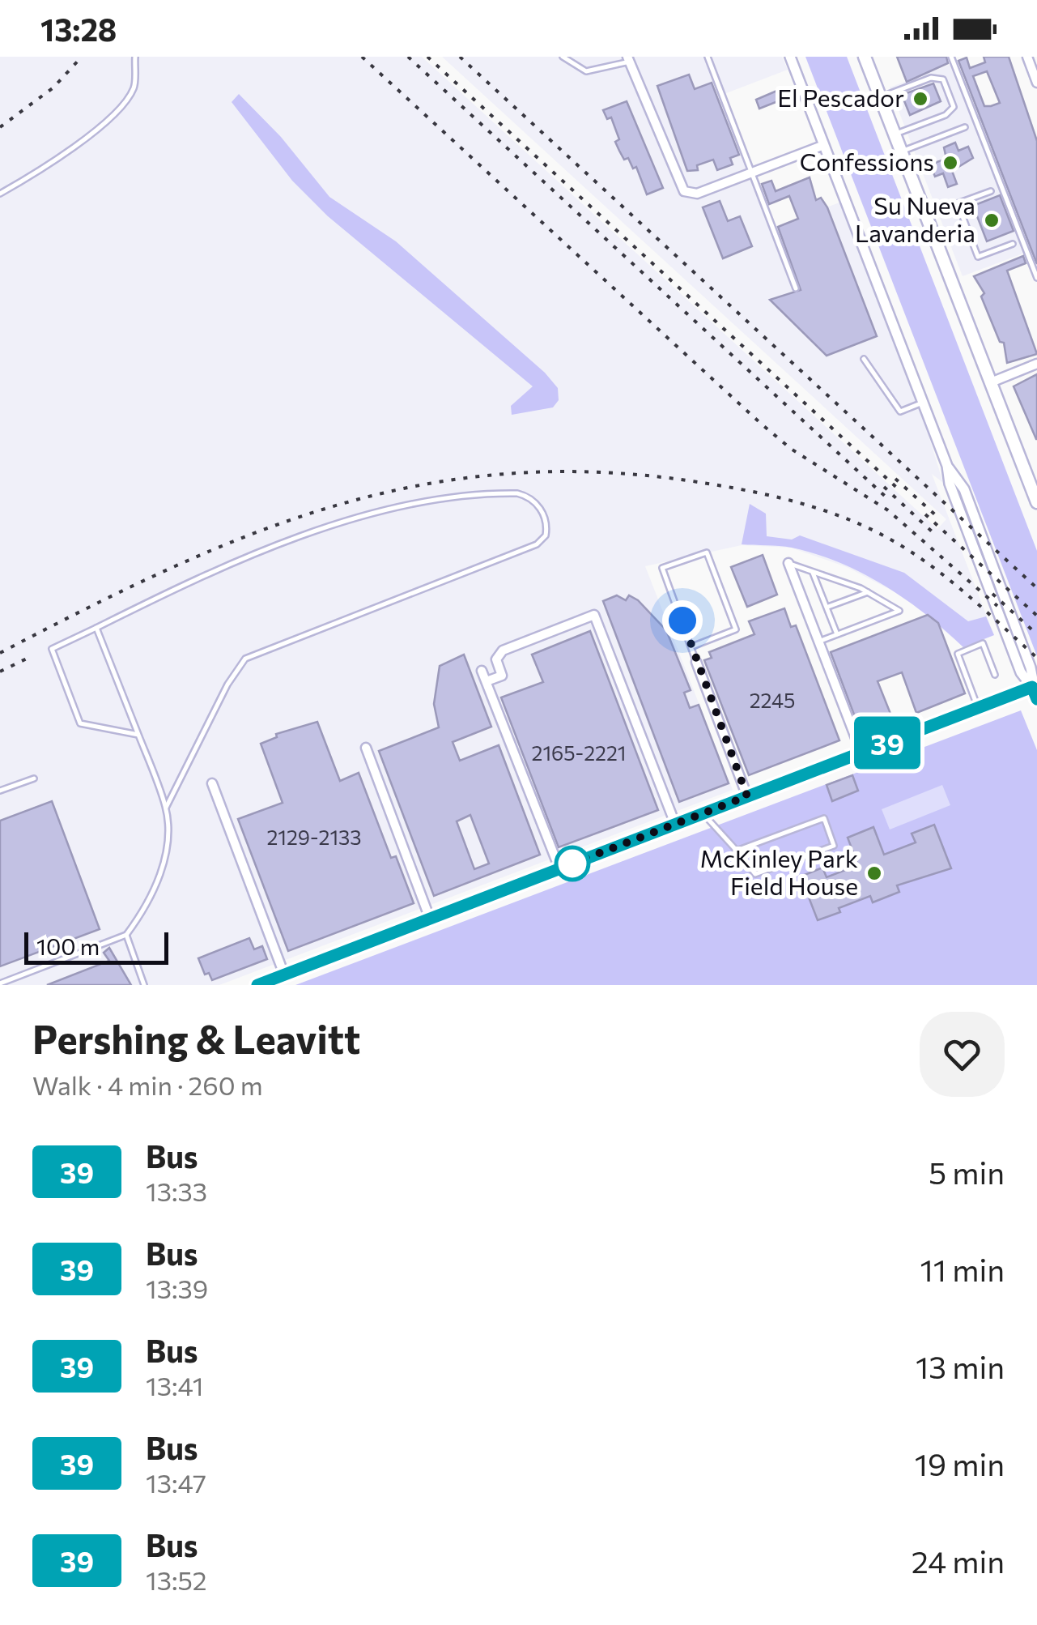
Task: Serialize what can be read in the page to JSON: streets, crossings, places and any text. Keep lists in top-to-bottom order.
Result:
{
  "places": [
    "El Pescador",
    "Confessions",
    "Su Nueva Lavanderia",
    "McKinley Park Field House"
  ],
  "lines": ["bus line 39"],
  "house_numbers": ["2245", "2165-2221", "2129-2133"],
  "scale_bar": "100 m",
  "page": {
    "status": "13:28",
    "on_map": "39",
    "scale": "100 m",
    "heading": ["Pershing & Leavitt", "Walk · 4 min · 260 m"],
    "list": [
      {
        "mark": "39",
        "name": "Bus",
        "note": "13:33",
        "value": "5 min"
      },
      {
        "mark": "39",
        "name": "Bus",
        "note": "13:39",
        "value": "11 min"
      },
      {
        "mark": "39",
        "name": "Bus",
        "note": "13:41",
        "value": "13 min"
      },
      {
        "mark": "39",
        "name": "Bus",
        "note": "13:47",
        "value": "19 min"
      },
      {
        "mark": "39",
        "name": "Bus",
        "note": "13:52",
        "value": "24 min"
      }
    ]
  }
}
